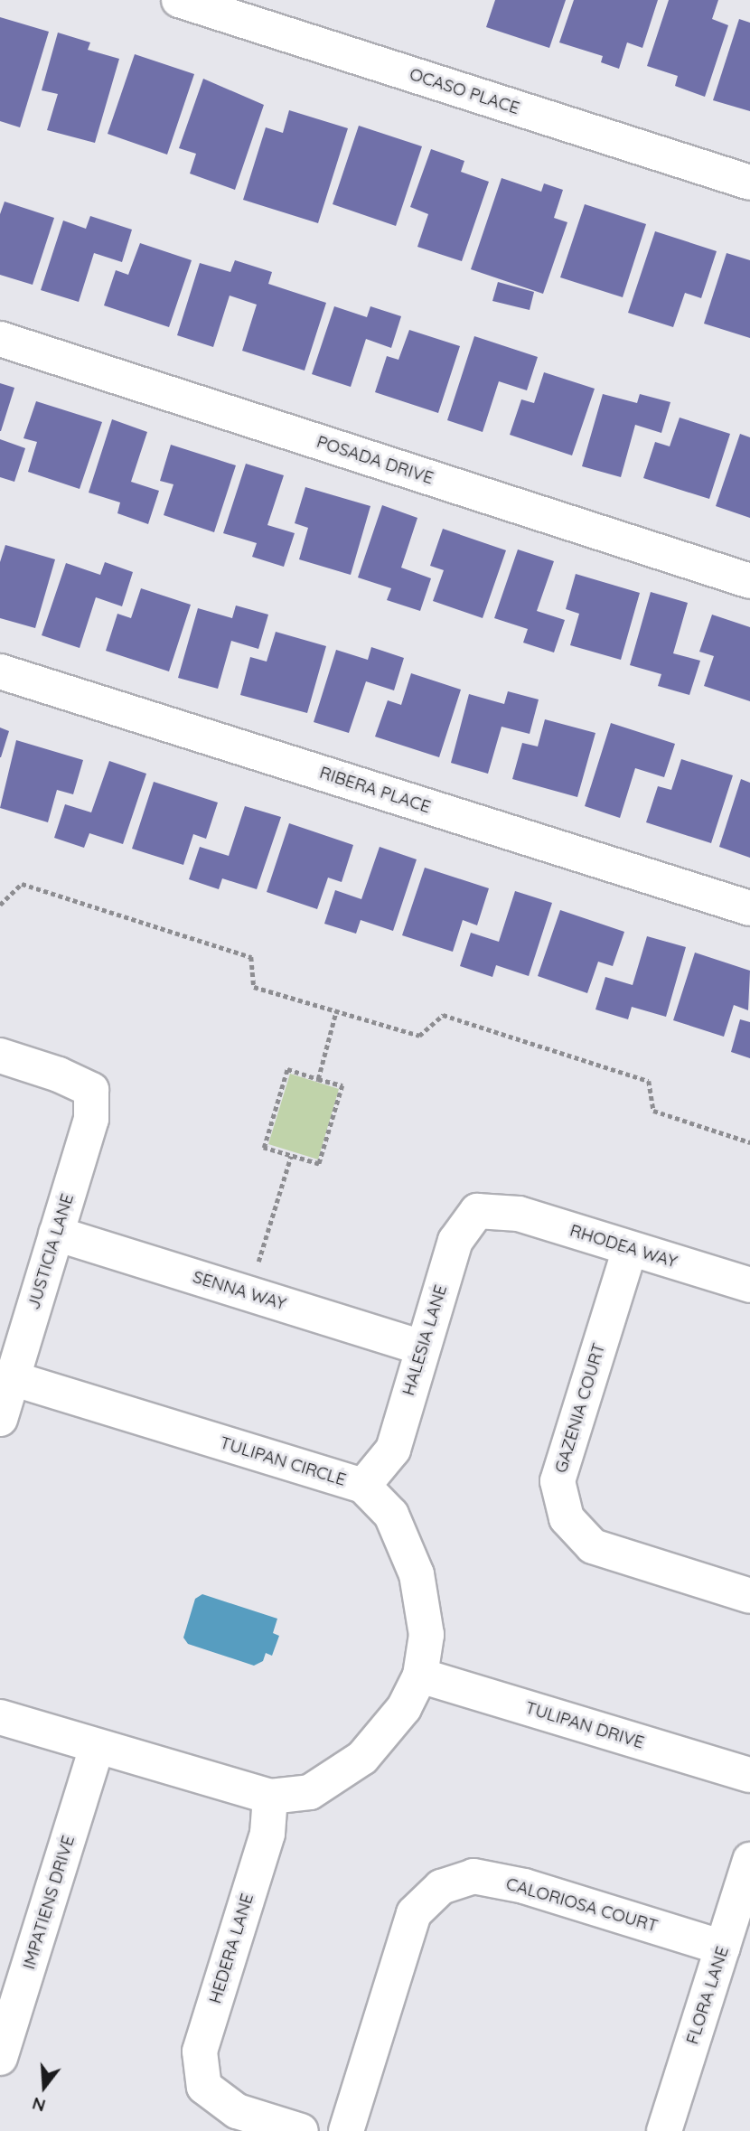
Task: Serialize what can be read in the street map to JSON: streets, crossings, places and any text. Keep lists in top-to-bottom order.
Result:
{
  "streets": {
    "street": [
      "OCASO PLACE",
      "POSADA DRIVE",
      "RIBERA PLACE",
      "RHODEA WAY",
      "JUSTICIA LANE",
      "SENNA WAY",
      "HALESIA LANE",
      "GAZENIA COURT",
      "TULIPAN CIRCLE",
      "TULIPAN DRIVE",
      "IMPATIENS DRIVE",
      "CALORIOSA COURT",
      "HEDERA LANE",
      "FLORA LANE"
    ]
  },
  "crossings": [
    ["RHODEA WAY", "HALESIA LANE"],
    ["RHODEA WAY", "GAZENIA COURT"],
    ["JUSTICIA LANE", "SENNA WAY"],
    ["JUSTICIA LANE", "TULIPAN CIRCLE"],
    ["SENNA WAY", "HALESIA LANE"],
    ["HALESIA LANE", "TULIPAN CIRCLE"],
    ["TULIPAN CIRCLE", "TULIPAN DRIVE"],
    ["TULIPAN CIRCLE", "IMPATIENS DRIVE"],
    ["TULIPAN CIRCLE", "HEDERA LANE"],
    ["CALORIOSA COURT", "FLORA LANE"]
  ],
  "north": "bottom"
}
